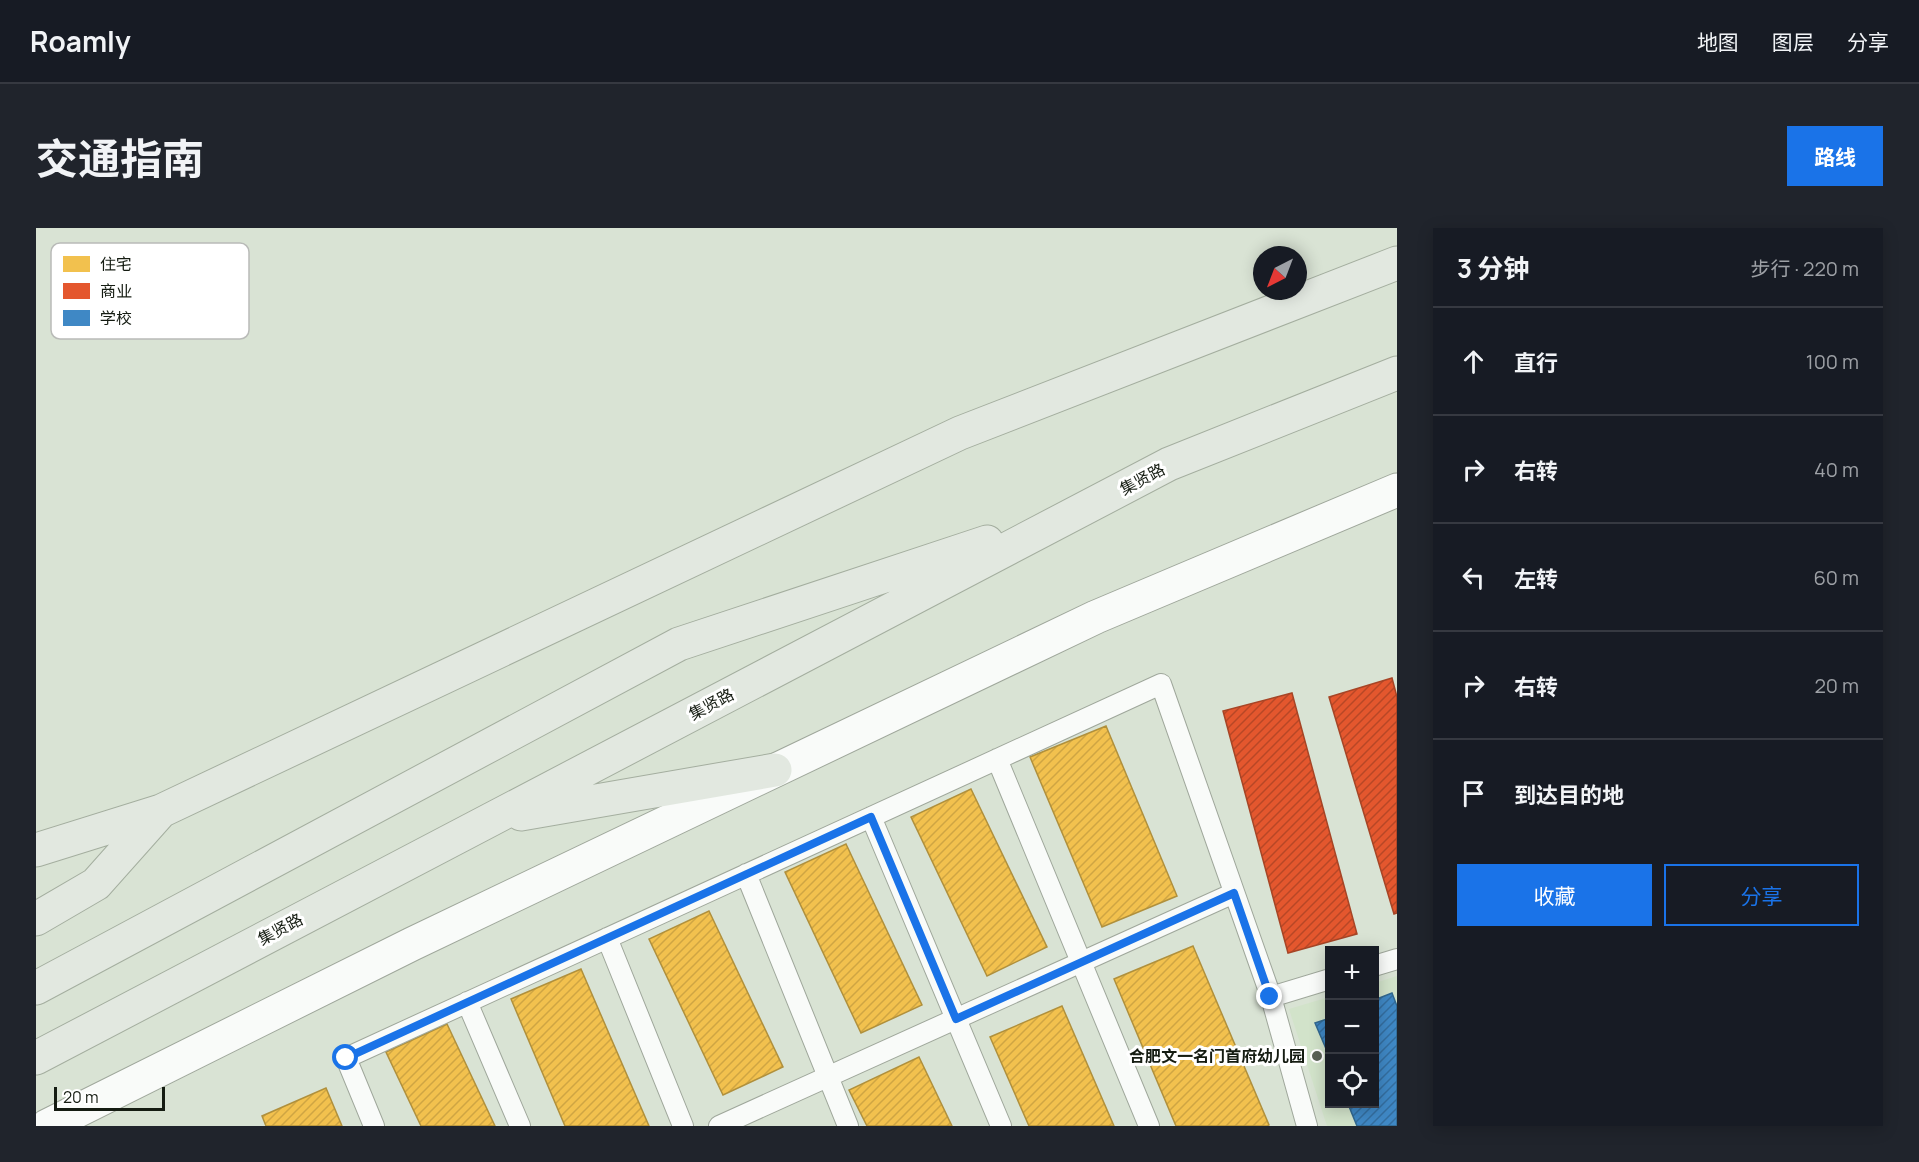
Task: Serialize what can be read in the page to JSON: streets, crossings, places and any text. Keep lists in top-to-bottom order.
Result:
{
  "streets": {
    "highway": ["集贤路"]
  },
  "places": ["合肥文一名门首府幼儿园"],
  "legend": ["住宅", "商业", "学校"],
  "scale_bar": "20 m",
  "north": "bottom left",
  "page": {
    "header": "Roamly",
    "nav": ["地图", "图层", "分享"],
    "title": "交通指南",
    "buttons": [
      "路线",
      ["收藏", "分享"]
    ],
    "heading": ["3 分钟", "步行 · 220 m"],
    "list": [
      ["直行", "100 m"],
      ["右转", "40 m"],
      ["左转", "60 m"],
      ["右转", "20 m"],
      "到达目的地"
    ],
    "map_buttons": ["+", "−"],
    "scale": "20 m"
  }
}
